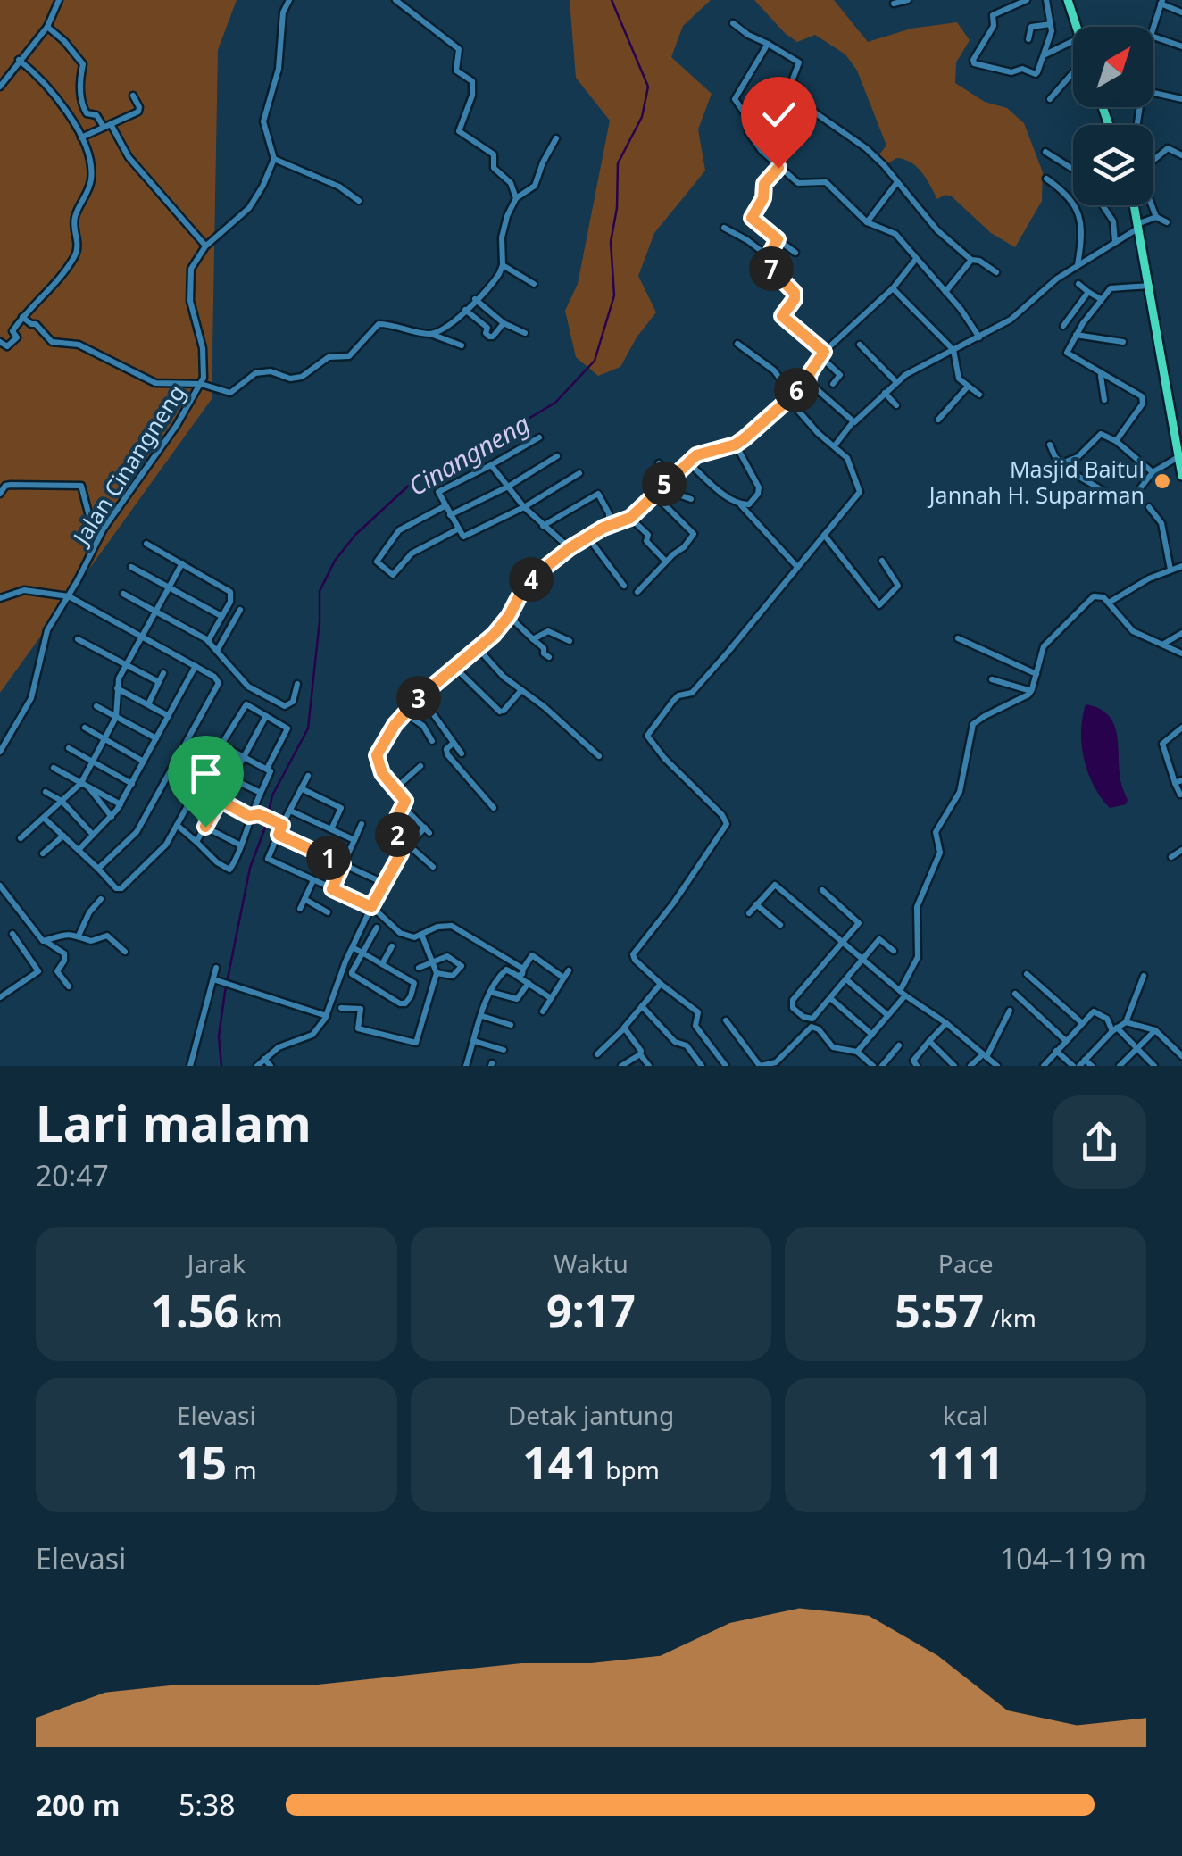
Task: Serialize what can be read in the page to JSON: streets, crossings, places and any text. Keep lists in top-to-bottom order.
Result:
{
  "streets": {
    "street": ["Jalan Cinangneng"]
  },
  "water": ["Cinangneng"],
  "places": ["Masjid Baitul Jannah H. Suparman"],
  "north": "top right",
  "page": {
    "pins": [
      "7",
      "6",
      "5",
      "4",
      "3",
      "2",
      "1"
    ],
    "heading": ["Lari malam", "20:47"],
    "stats": [
      ["Jarak", "1.56 km"],
      ["Waktu", "9:17"],
      ["Pace", "5:57 /km"],
      ["Elevasi", "15 m"],
      ["Detak jantung", "141 bpm"],
      ["kcal", "111"]
    ],
    "chart": ["Elevasi", "104–119 m"],
    "list": [
      {
        "name": "200 m",
        "note": "5:38"
      }
    ]
  }
}
